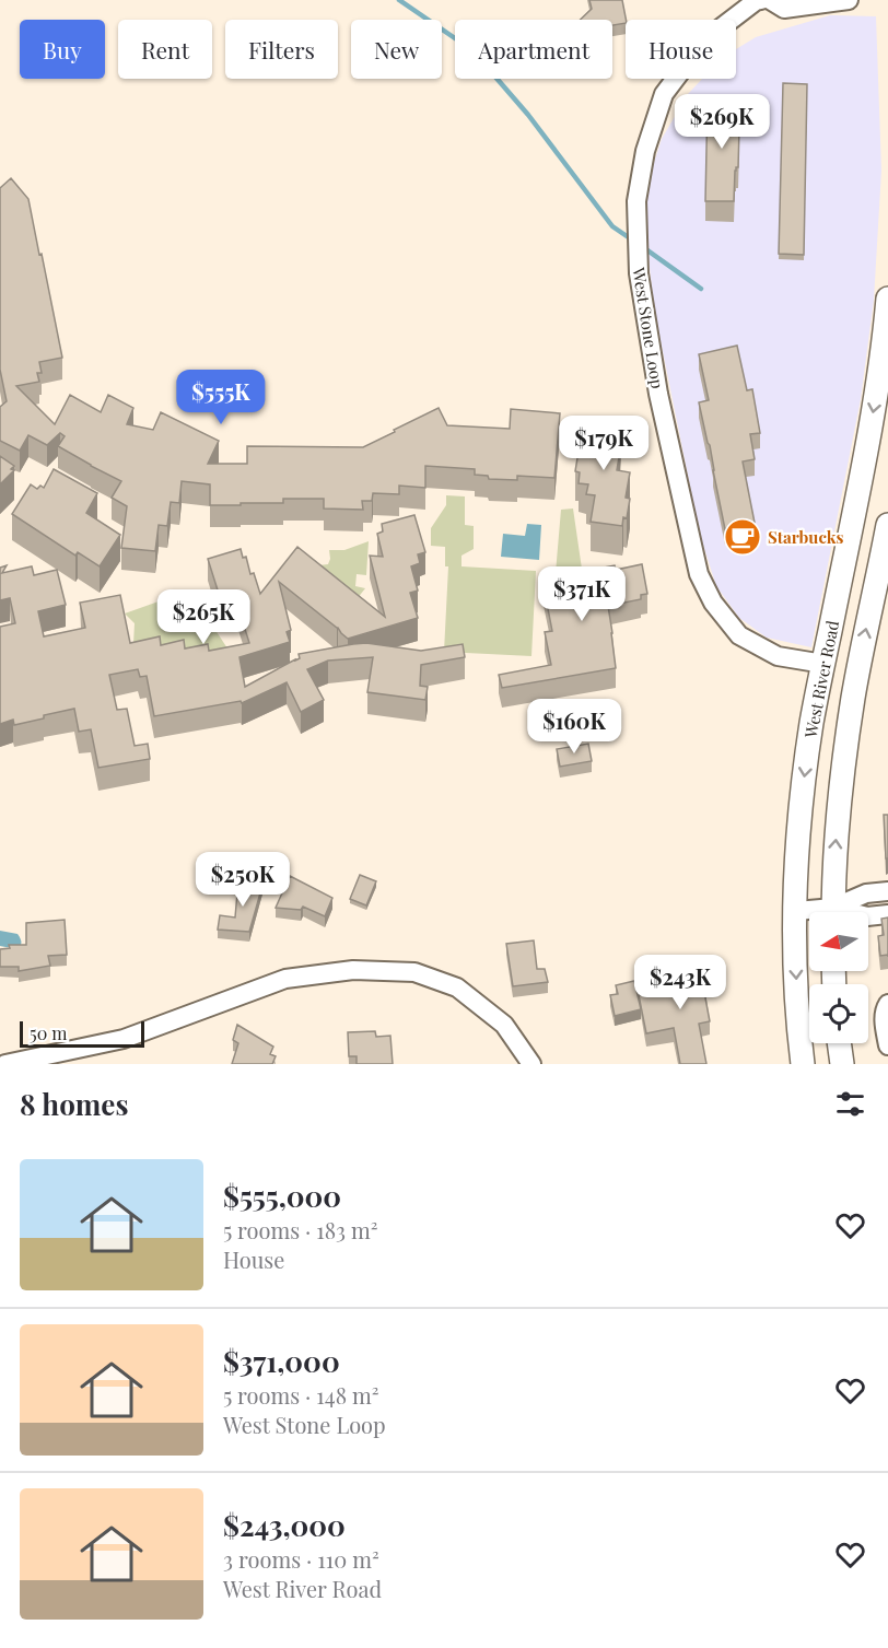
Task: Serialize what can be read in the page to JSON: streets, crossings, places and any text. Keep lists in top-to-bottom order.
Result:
{
  "streets": {
    "main road": ["West River Road"],
    "street": ["West Stone Loop"]
  },
  "crossings": [
    ["West Stone Loop", "West River Road"]
  ],
  "places": {
    "cafe": ["Starbucks"]
  },
  "scale_bar": "50 m",
  "north": "left",
  "page": {
    "chip": [
      "Buy",
      "Rent",
      "Filters",
      "New",
      "Apartment",
      "House"
    ],
    "price": [
      "$269K",
      "$555K",
      "$179K",
      "$371K",
      "$265K",
      "$160K",
      "$250K",
      "$243K"
    ],
    "scale": "50 m",
    "heading": "8 homes",
    "list": [
      {
        "name": "$555,000",
        "note": "5 rooms · 183 m² · House"
      },
      {
        "name": "$371,000",
        "note": "5 rooms · 148 m² · West Stone Loop"
      },
      {
        "name": "$243,000",
        "note": "3 rooms · 110 m² · West River Road"
      }
    ]
  }
}
